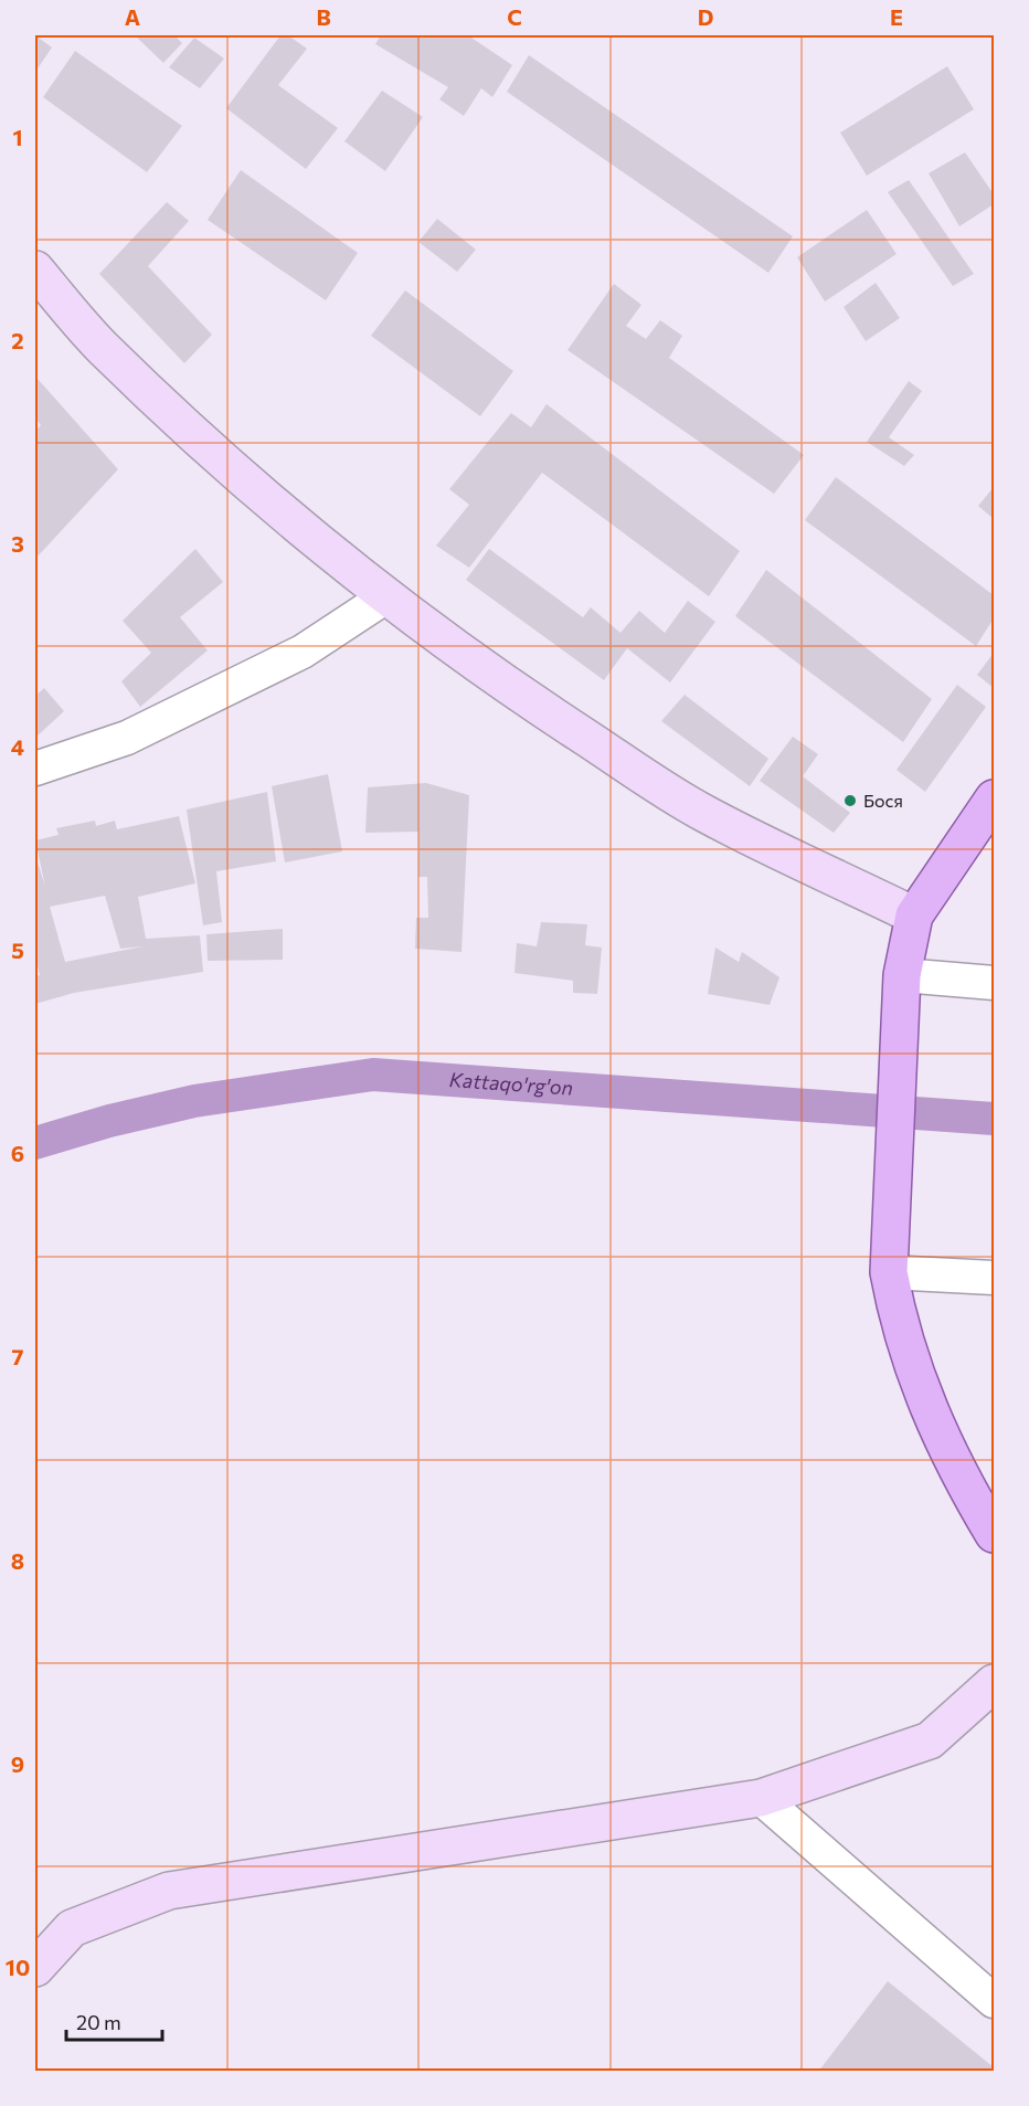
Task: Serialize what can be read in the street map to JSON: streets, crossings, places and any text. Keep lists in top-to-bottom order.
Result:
{
  "water": ["Kattaqo'rg'on"],
  "places": ["Бося"],
  "scale_bar": "20 m",
  "grid": {
    "columns": [
      "A",
      "B",
      "C",
      "D",
      "E"
    ],
    "rows": [
      "1",
      "2",
      "3",
      "4",
      "5",
      "6",
      "7",
      "8",
      "9",
      "10"
    ]
  }
}
